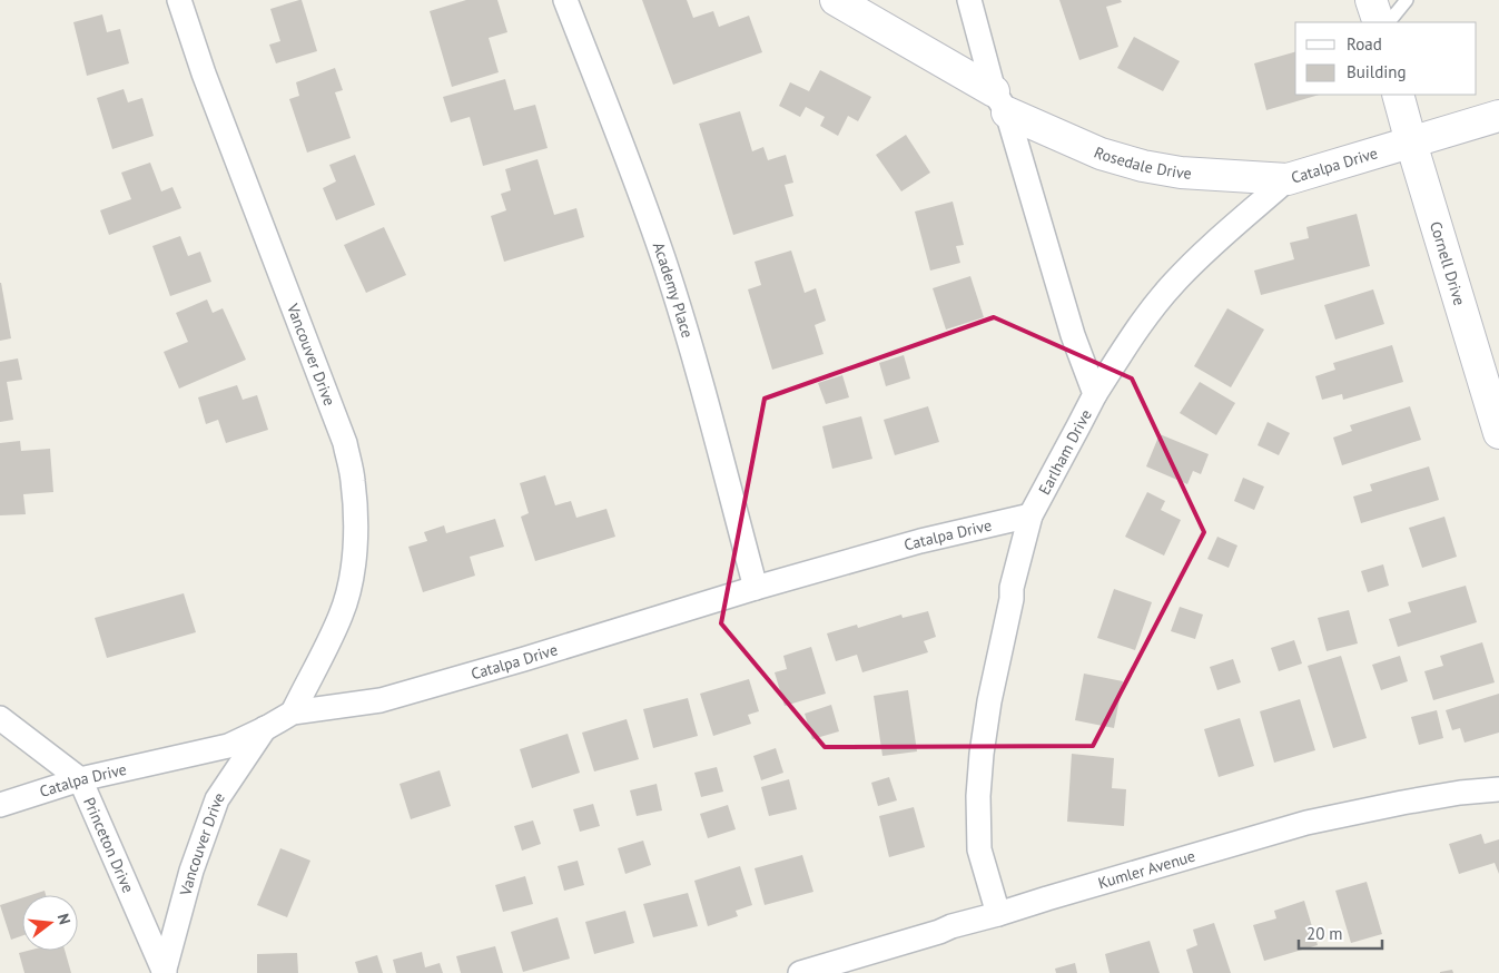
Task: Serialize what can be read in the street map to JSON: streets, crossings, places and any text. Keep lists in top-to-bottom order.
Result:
{
  "streets": {
    "street": [
      "Rosedale Drive",
      "Catalpa Drive",
      "Cornell Drive",
      "Academy Place",
      "Vancouver Drive",
      "Earlham Drive",
      "Princeton Drive",
      "Kumler Avenue"
    ]
  },
  "crossings": [
    ["Rosedale Drive", "Catalpa Drive"],
    ["Rosedale Drive", "Earlham Drive"],
    ["Catalpa Drive", "Cornell Drive"],
    ["Catalpa Drive", "Academy Place"],
    ["Catalpa Drive", "Vancouver Drive"],
    ["Catalpa Drive", "Earlham Drive"],
    ["Catalpa Drive", "Princeton Drive"],
    ["Vancouver Drive", "Princeton Drive"],
    ["Earlham Drive", "Kumler Avenue"]
  ],
  "legend": ["Road", "Building"],
  "scale_bar": "20 m",
  "north": "right"
}
